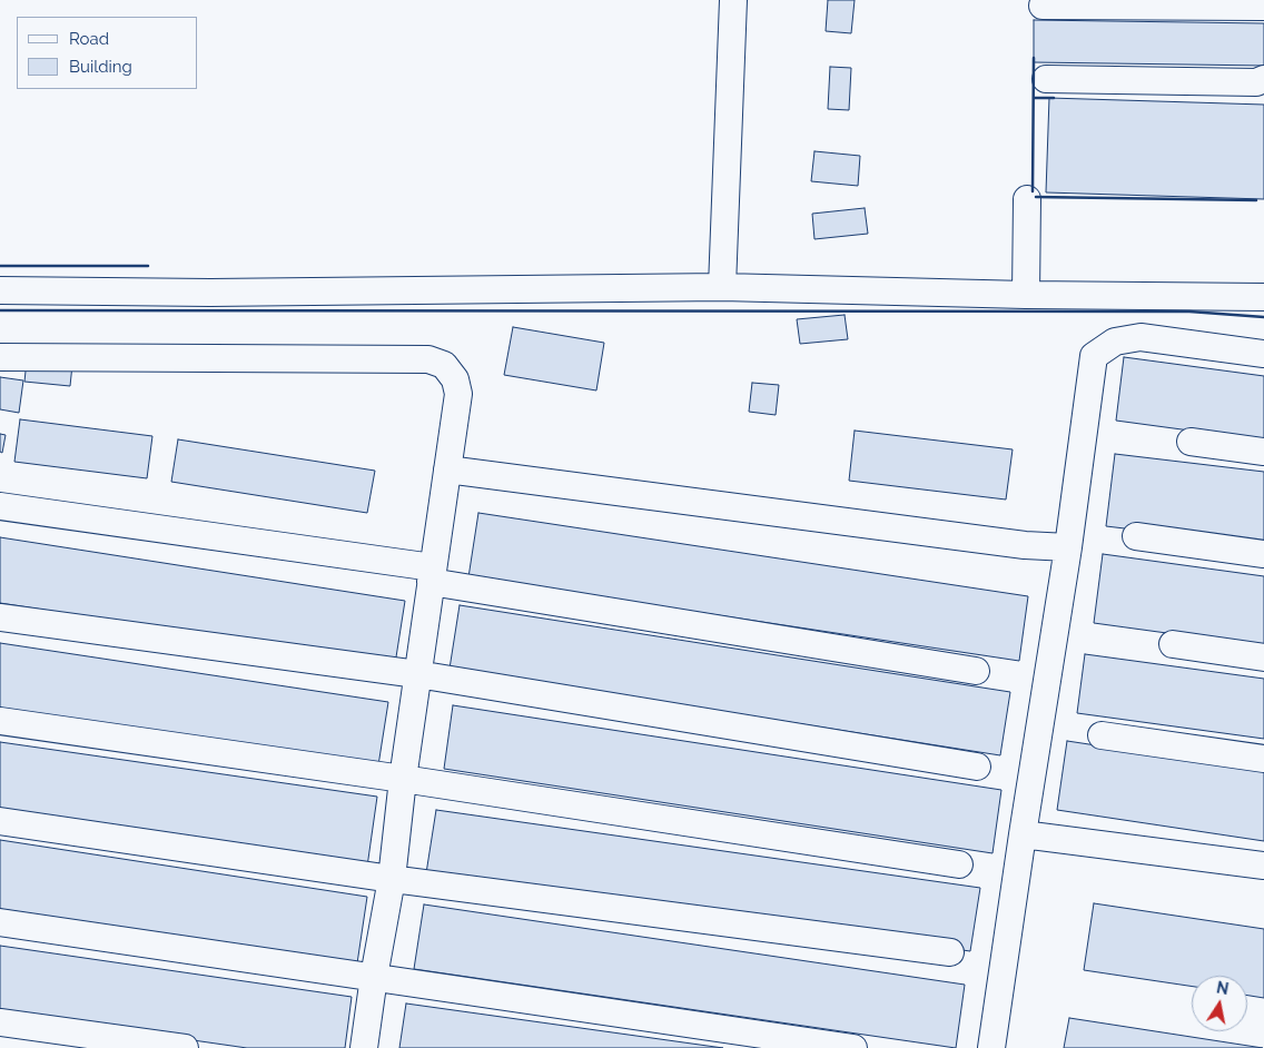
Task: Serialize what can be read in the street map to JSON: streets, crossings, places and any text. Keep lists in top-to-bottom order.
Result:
{
  "legend": ["Road", "Building"],
  "north": "top"
}
